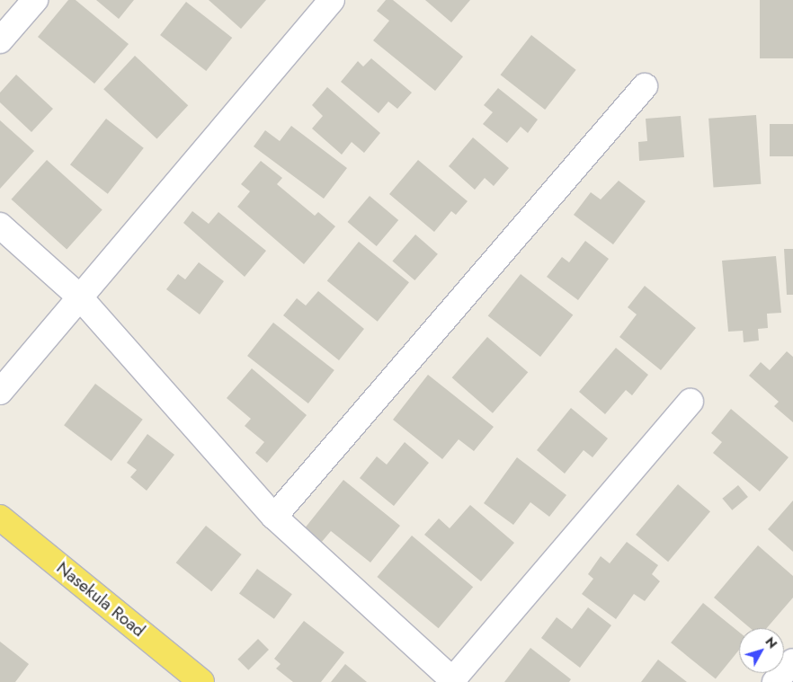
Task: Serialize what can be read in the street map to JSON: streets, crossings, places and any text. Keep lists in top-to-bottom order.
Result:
{
  "streets": {
    "main road": ["Nasekula Road"]
  },
  "north": "top right"
}
